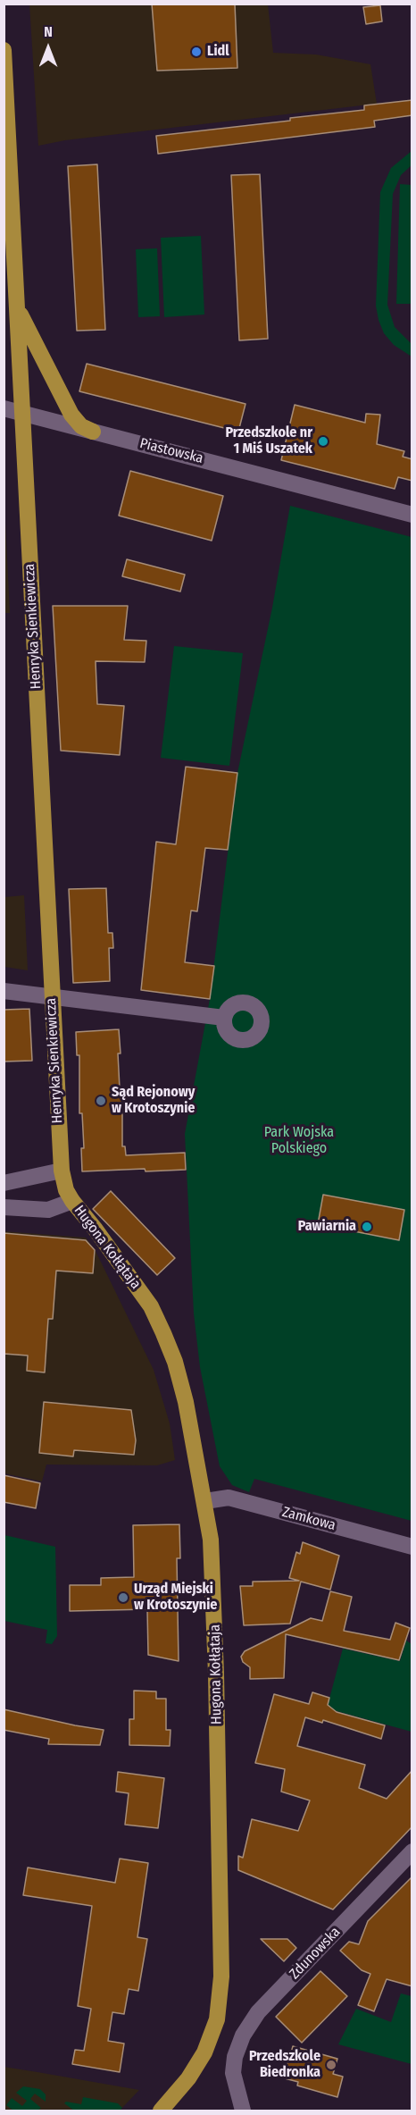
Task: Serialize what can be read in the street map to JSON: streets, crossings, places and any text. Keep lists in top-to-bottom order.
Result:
{
  "streets": {
    "main road": ["Henryka Sienkiewicza", "Hugona Kołłątaja"],
    "street": ["Piastowska", "Zamkowa", "Zdunowska"]
  },
  "crossings": [
    ["Piastowska", "Henryka Sienkiewicza"],
    ["Henryka Sienkiewicza", "Hugona Kołłątaja"],
    ["Hugona Kołłątaja", "Zamkowa"]
  ],
  "parks": ["Park Wojska Polskiego"],
  "places": [
    "Lidl",
    "Przedszkole nr 1 Miś Uszatek",
    "Sąd Rejonowy w Krotoszynie",
    "Pawiarnia",
    "Urząd Miejski w Krotoszynie",
    "Przedszkole Biedronka"
  ],
  "north": "top"
}
